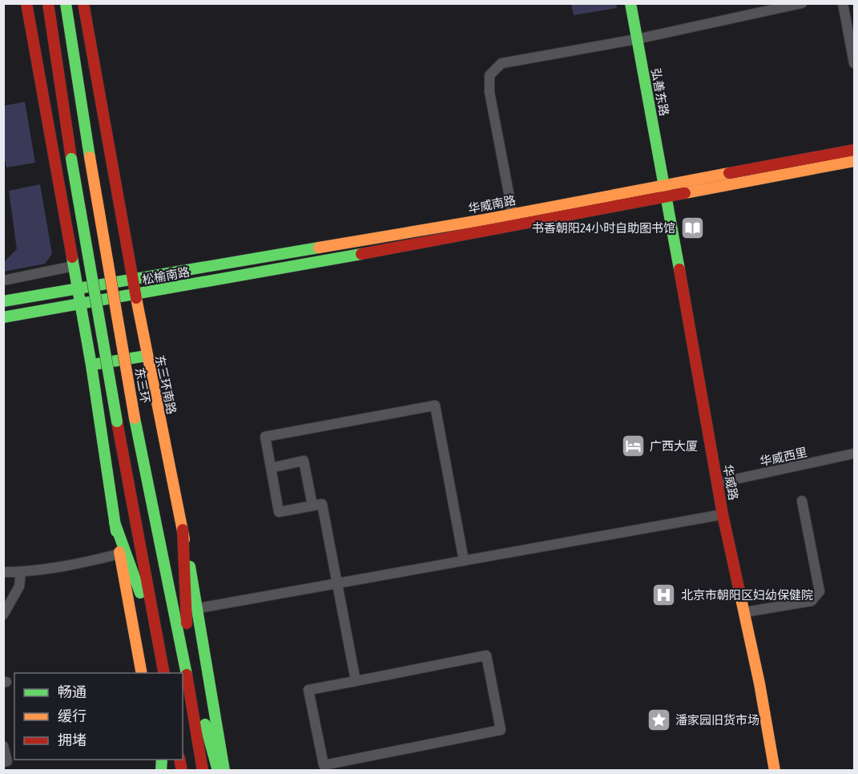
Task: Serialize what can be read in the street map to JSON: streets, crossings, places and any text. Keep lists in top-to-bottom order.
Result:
{
  "streets": {
    "main road": [
      "弘善东路",
      "华威南路",
      "松榆南路",
      "东三环南路",
      "东三环",
      "华威路"
    ],
    "street": ["华威西里"]
  },
  "crossings": [
    ["弘善东路", "华威南路"],
    ["弘善东路", "华威路"],
    ["华威南路", "松榆南路"],
    ["华威南路", "东三环南路"],
    ["华威南路", "华威路"],
    ["松榆南路", "东三环南路"],
    ["华威西里", "华威路"]
  ],
  "places": {
    "library": ["书香朝阳24小时自助图书馆"],
    "hotel": ["广西大厦"],
    "hospital": ["北京市朝阳区妇幼保健院"],
    "place": ["潘家园旧货市场"]
  },
  "legend": ["畅通", "缓行", "拥堵"]
}
